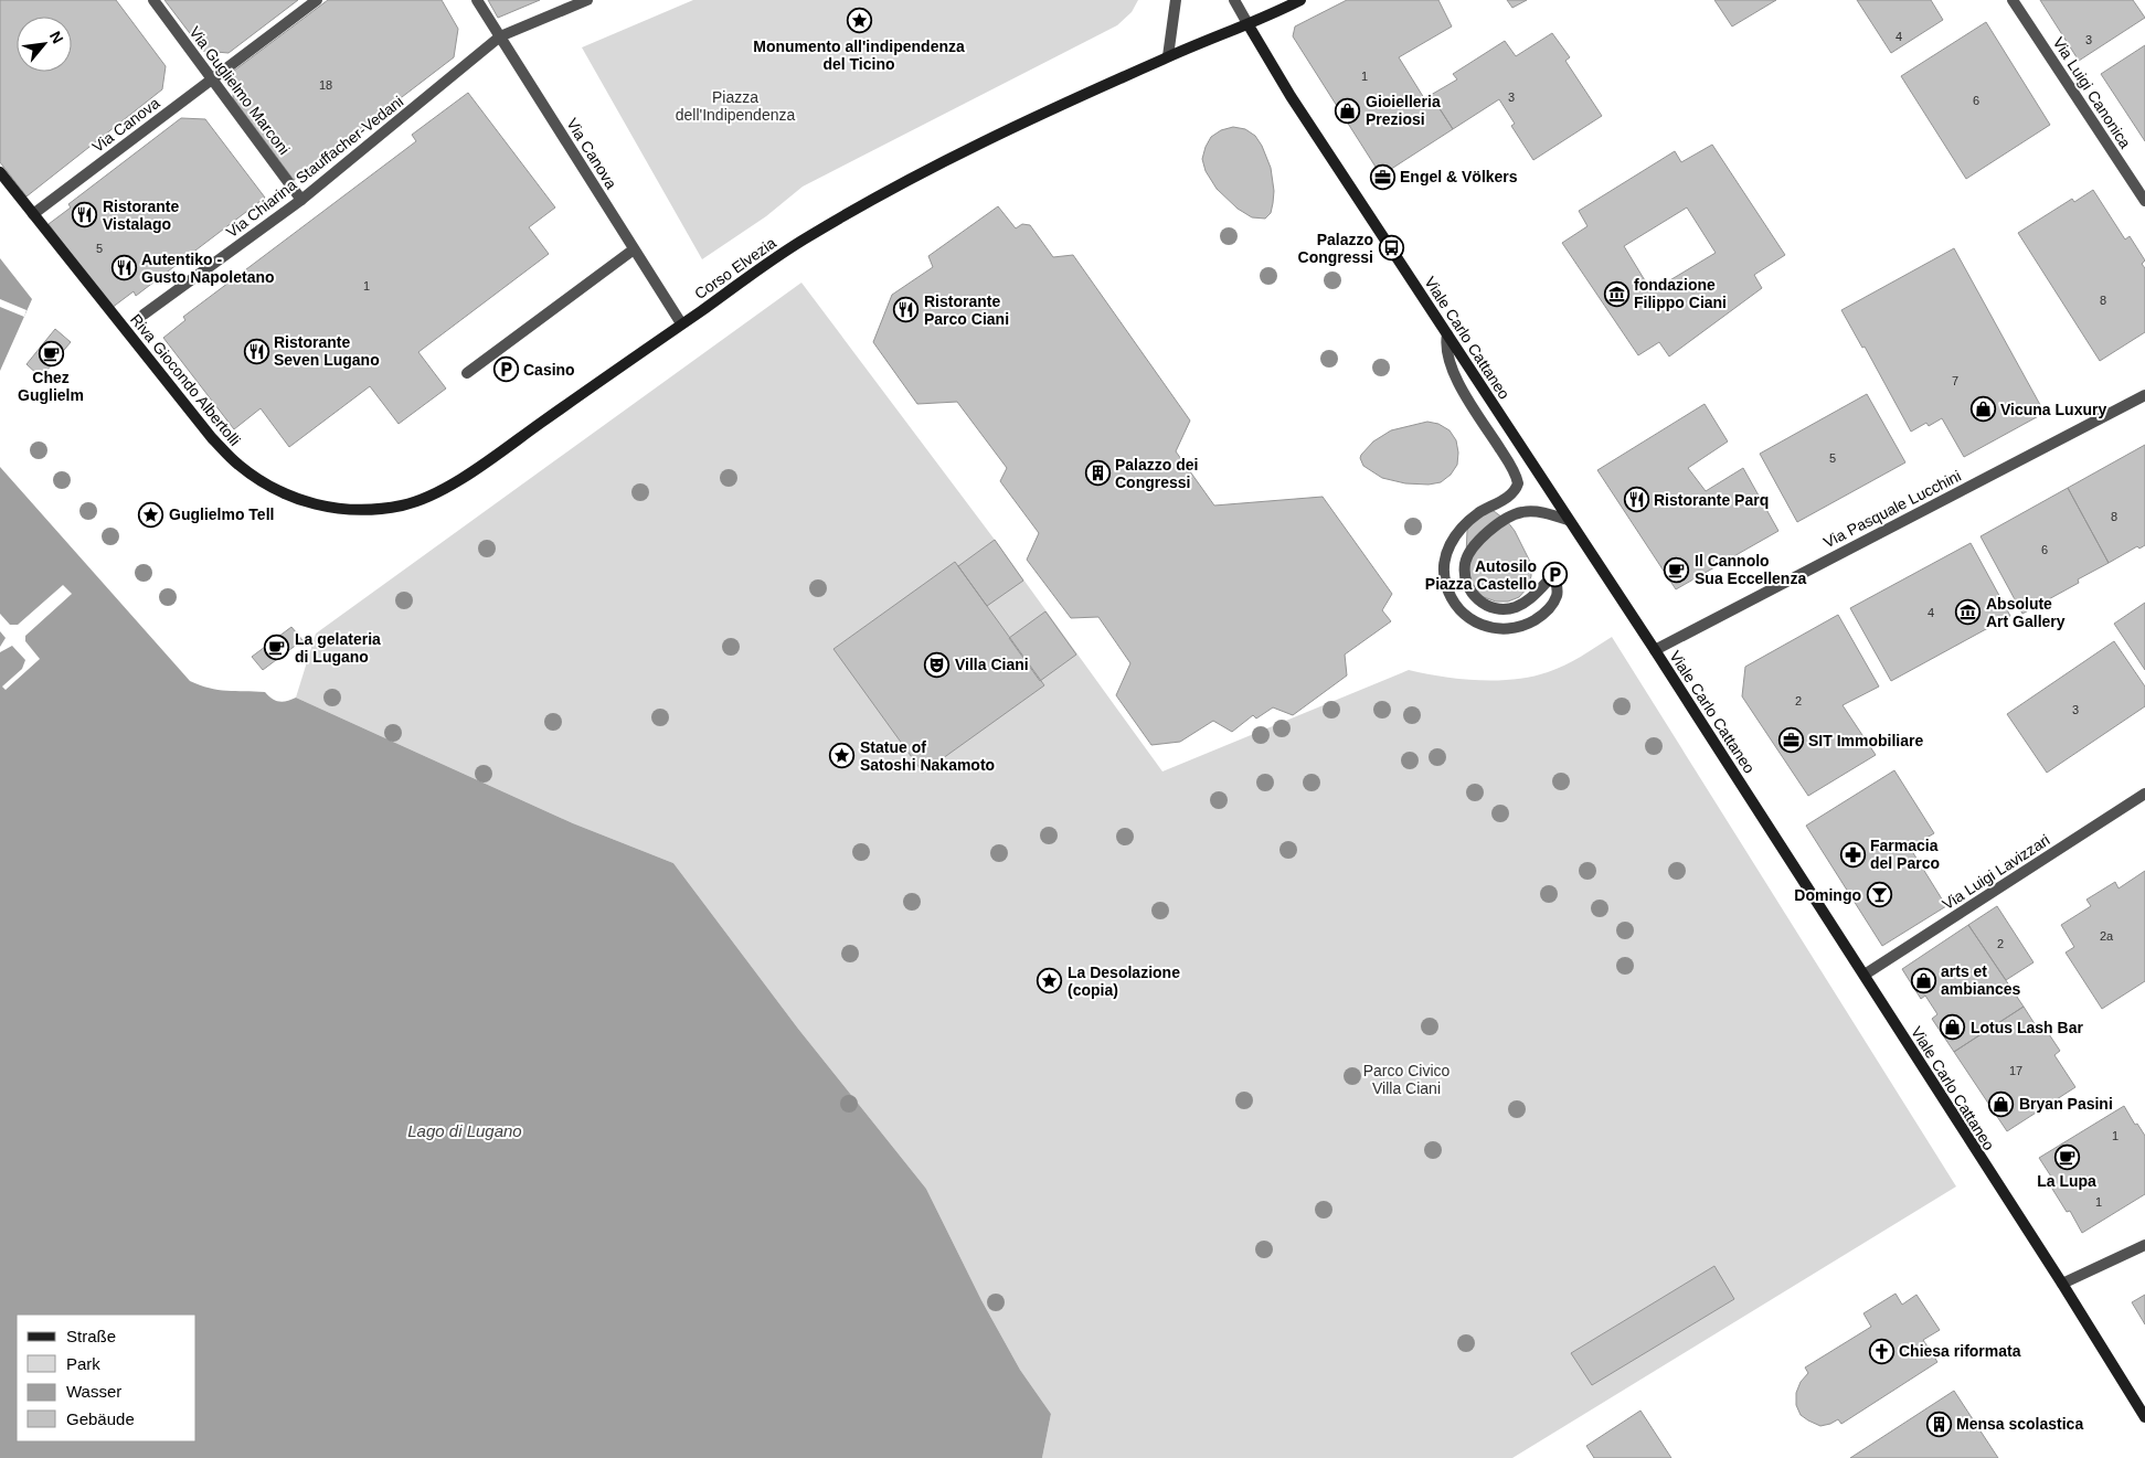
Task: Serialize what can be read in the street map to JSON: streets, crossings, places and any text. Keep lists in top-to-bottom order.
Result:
{
  "streets": {
    "main road": ["Corso Elvezia", "Viale Carlo Cattaneo", "Riva Giocondo Albertolli"],
    "street": [
      "Via Guglielmo Marconi",
      "Via Luigi Canonica",
      "Via Canova",
      "Via Chiarina Stauffacher-Vedani",
      "Via Pasquale Lucchini",
      "Via Luigi Lavizzari"
    ]
  },
  "crossings": [
    ["Via Guglielmo Marconi", "Via Canova"],
    ["Via Guglielmo Marconi", "Via Chiarina Stauffacher-Vedani"],
    ["Via Canova", "Via Chiarina Stauffacher-Vedani"],
    ["Via Canova", "Corso Elvezia"],
    ["Via Canova", "Riva Giocondo Albertolli"],
    ["Corso Elvezia", "Riva Giocondo Albertolli"],
    ["Viale Carlo Cattaneo", "Via Pasquale Lucchini"],
    ["Viale Carlo Cattaneo", "Via Luigi Lavizzari"]
  ],
  "water": ["Lago di Lugano"],
  "parks": ["Piazza dell'Indipendenza", "Parco Civico Villa Ciani"],
  "places": {
    "place": [
      "Monumento all'indipendenza del Ticino",
      "Guglielmo Tell",
      "Statue of Satoshi Nakamoto",
      "La Desolazione (copia)"
    ],
    "shop": [
      "Gioielleria Preziosi",
      "Vicuna Luxury",
      "arts et ambiances",
      "Lotus Lash Bar",
      "Bryan Pasini"
    ],
    "office": ["Engel & Völkers", "SIT Immobiliare"],
    "restaurant": [
      "Ristorante Vistalago",
      "Autentiko - Gusto Napoletano",
      "Ristorante Parco Ciani",
      "Ristorante Seven Lugano",
      "Ristorante Parq"
    ],
    "bus stop": ["Palazzo Congressi"],
    "museum": ["fondazione Filippo Ciani", "Absolute Art Gallery"],
    "cafe": [
      "Chez Guglielm",
      "Il Cannolo Sua Eccellenza",
      "La gelateria di Lugano",
      "La Lupa"
    ],
    "parking": ["Casino", "Autosilo Piazza Castello"],
    "building": ["Palazzo dei Congressi", "Mensa scolastica"],
    "theatre": ["Villa Ciani"],
    "pharmacy": ["Farmacia del Parco"],
    "bar": ["Domingo"],
    "church": ["Chiesa riformata"]
  },
  "house_numbers": [
    "4",
    "3",
    "1",
    "18",
    "3",
    "6",
    "5",
    "1",
    "8",
    "7",
    "5",
    "8",
    "6",
    "4",
    "2",
    "3",
    "2a",
    "2",
    "17",
    "1",
    "1"
  ],
  "legend": [
    "Straße",
    "Park",
    "Wasser",
    "Gebäude"
  ],
  "north": "top right"
}
